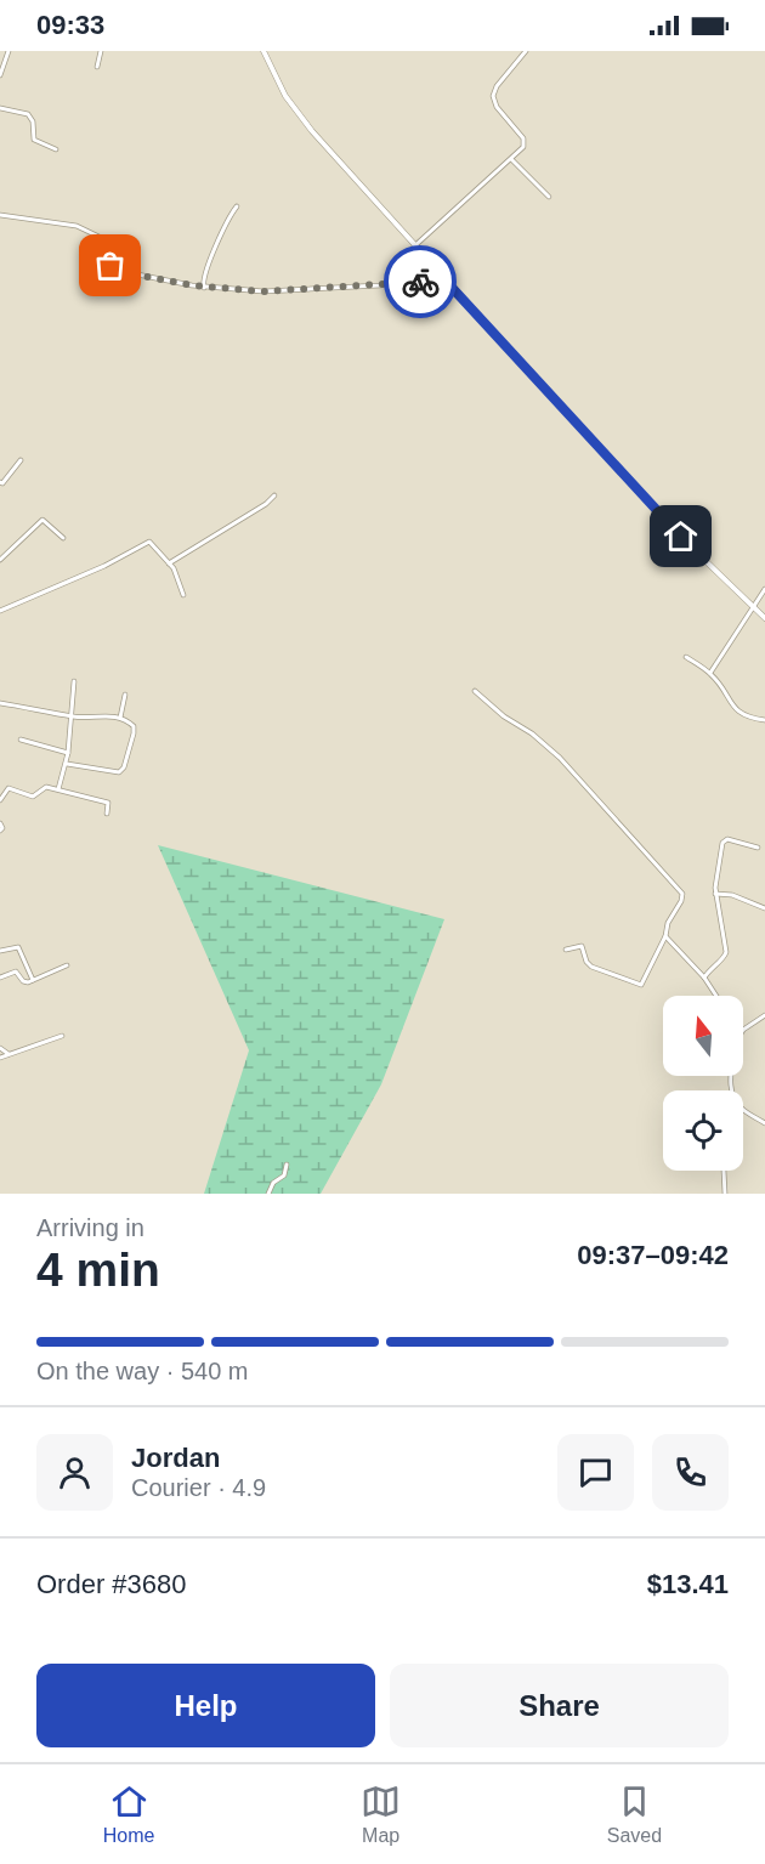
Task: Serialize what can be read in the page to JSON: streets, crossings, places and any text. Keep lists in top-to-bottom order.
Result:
{
  "north": "top",
  "page": {
    "status": "09:33",
    "heading": ["4 min", "Arriving in", "09:37–09:42"],
    "panel": [
      "Jordan",
      "Courier · 4.9",
      "Order #3680",
      "$13.41"
    ],
    "bar": "On the way · 540 m",
    "buttons": ["Help", "Share"],
    "tabs": ["Home", "Map", "Saved"]
  }
}
